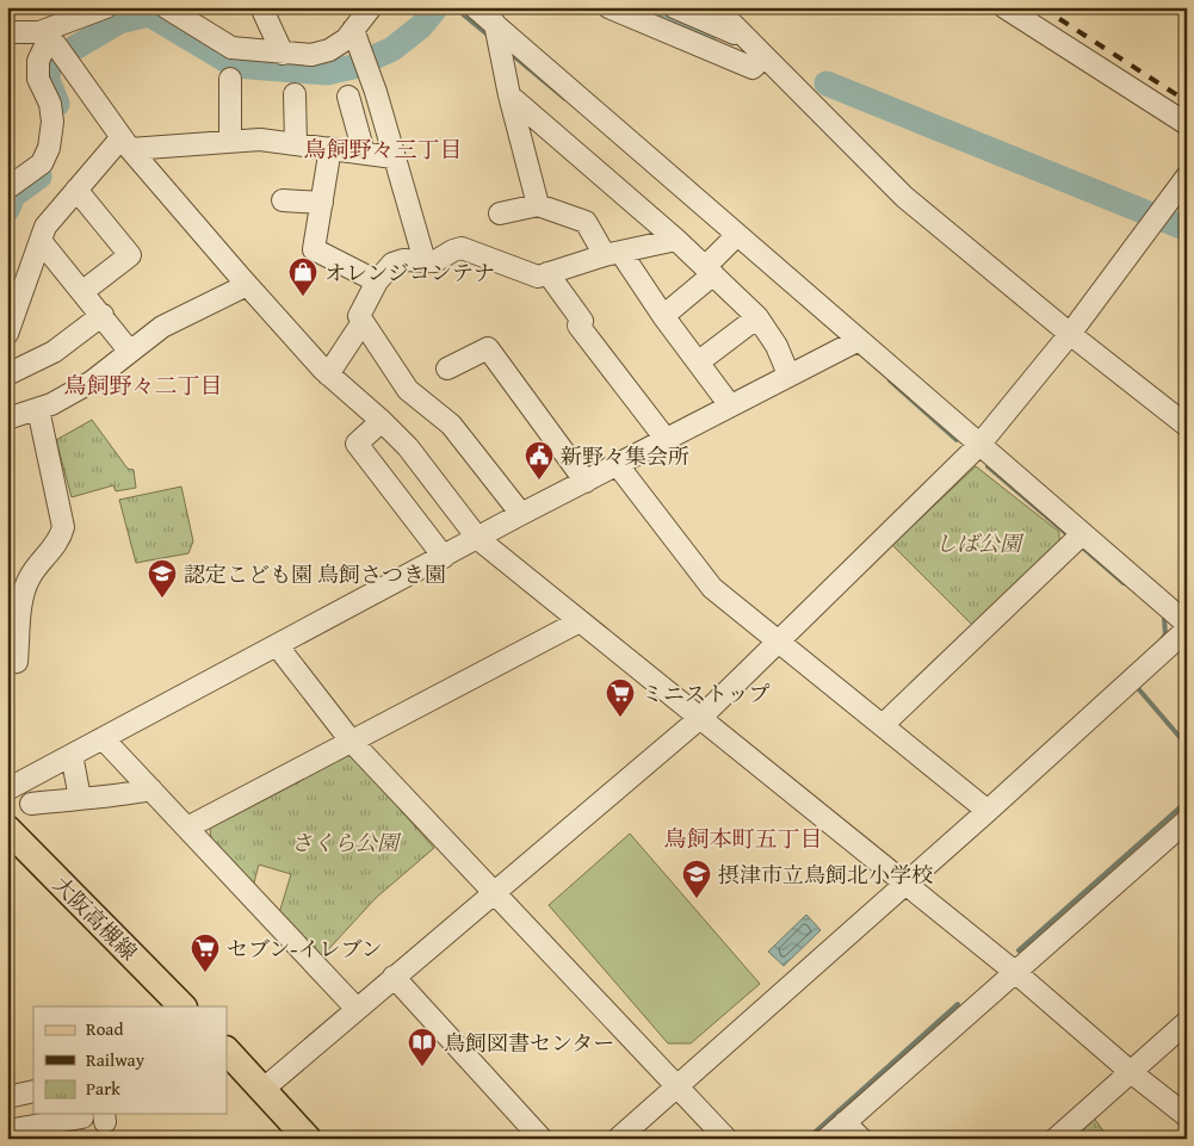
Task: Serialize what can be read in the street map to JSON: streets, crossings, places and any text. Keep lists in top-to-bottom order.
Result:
{
  "streets": {
    "main road": ["大阪高槻線"]
  },
  "districts": ["鳥飼野々三丁目", "鳥飼野々二丁目", "鳥飼本町五丁目"],
  "parks": ["しば公園", "さくら公園"],
  "places": {
    "shop": ["オレンジコンテナ"],
    "public building": ["新野々集会所"],
    "school or university": ["認定こども園 鳥飼さつき園", "摂津市立鳥飼北小学校"],
    "supermarket": ["ミニストップ", "セブン-イレブン"],
    "library": ["鳥飼図書センター"]
  },
  "legend": ["Road", "Railway", "Park"]
}
